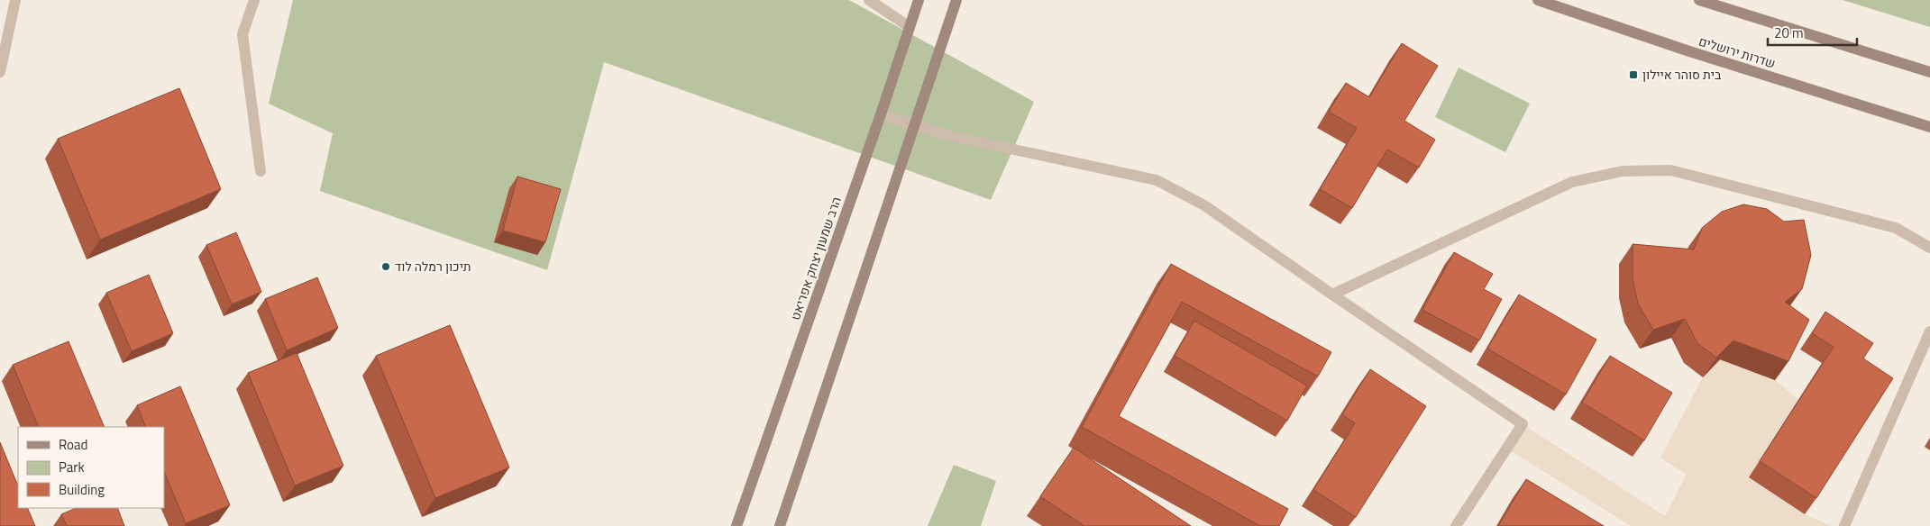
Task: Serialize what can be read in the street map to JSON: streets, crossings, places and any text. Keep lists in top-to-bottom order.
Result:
{
  "streets": {
    "street": ["שדרות ירושלים", "הרב שמעון יצחק אפריאט"]
  },
  "places": {
    "transit": ["בית סוהר איילון"],
    "other": ["תיכון רמלה לוד"]
  },
  "legend": ["Road", "Park", "Building"],
  "scale_bar": "20 m"
}
